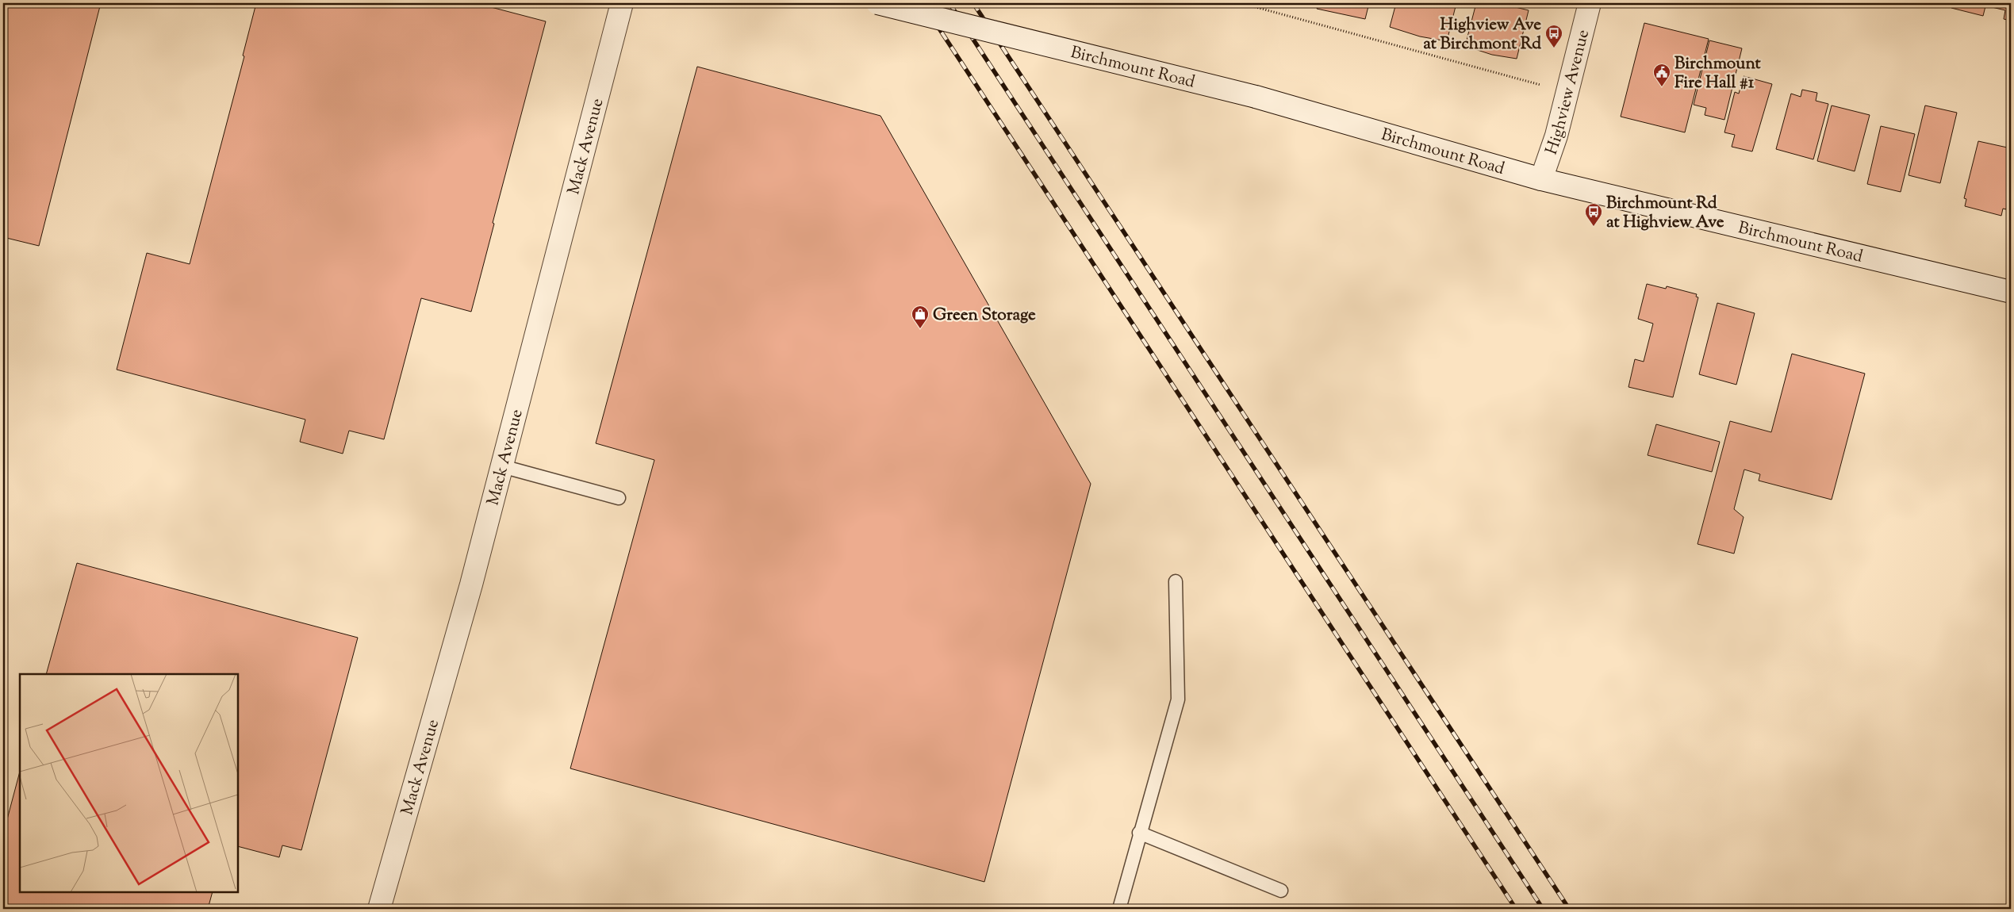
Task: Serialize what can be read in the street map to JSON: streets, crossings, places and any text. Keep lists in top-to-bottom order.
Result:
{
  "streets": {
    "main road": ["Birchmount Road", "Highview Avenue", "Mack Avenue"]
  },
  "crossings": [
    ["Birchmount Road", "Highview Avenue"]
  ],
  "places": {
    "bus stop": ["Highview Ave at Birchmont Rd", "Birchmount Rd at Highview Ave"],
    "public building": ["Birchmount Fire Hall #1"],
    "shop": ["Green Storage"]
  }
}
